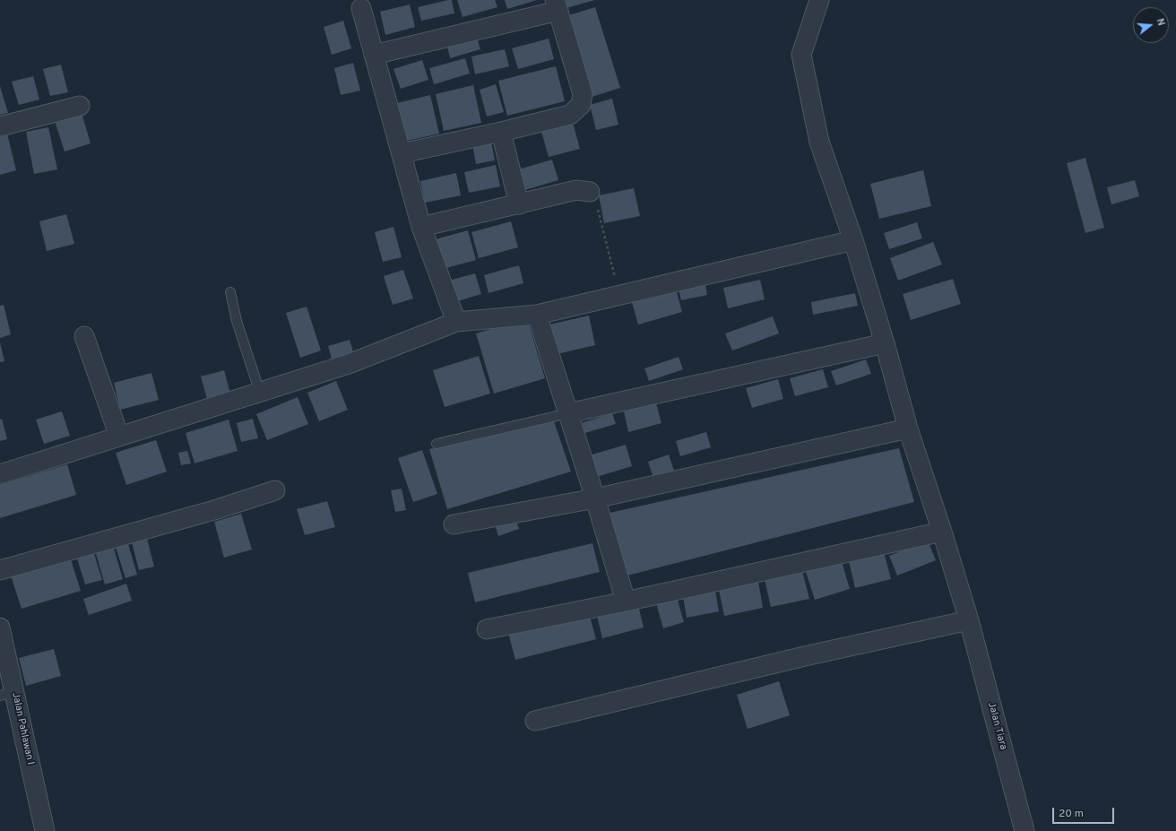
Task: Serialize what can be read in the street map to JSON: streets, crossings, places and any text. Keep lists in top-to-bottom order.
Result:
{
  "streets": {
    "street": ["Jalan Tiara", "Jalan Pahlawan I"]
  },
  "scale_bar": "20 m",
  "north": "right"
}
